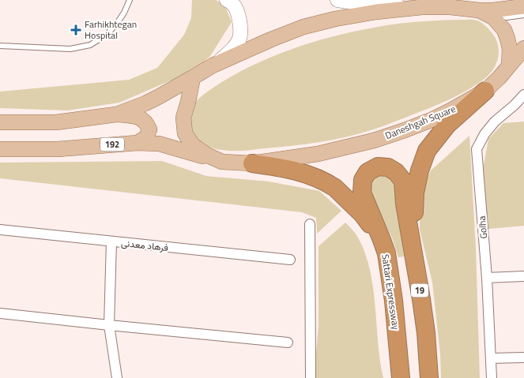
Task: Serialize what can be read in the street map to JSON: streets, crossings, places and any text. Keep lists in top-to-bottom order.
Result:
{
  "streets": {
    "highway": ["19", "Sattari Expressway"],
    "main road": ["Daneshgah Square", "192"],
    "street": ["Golha", "فرهاد معدنی"]
  },
  "crossings": [
    ["Daneshgah Square", "192"],
    ["19", "Sattari Expressway"]
  ],
  "places": {
    "health": ["Farhikhtegan Hospital"]
  }
}
